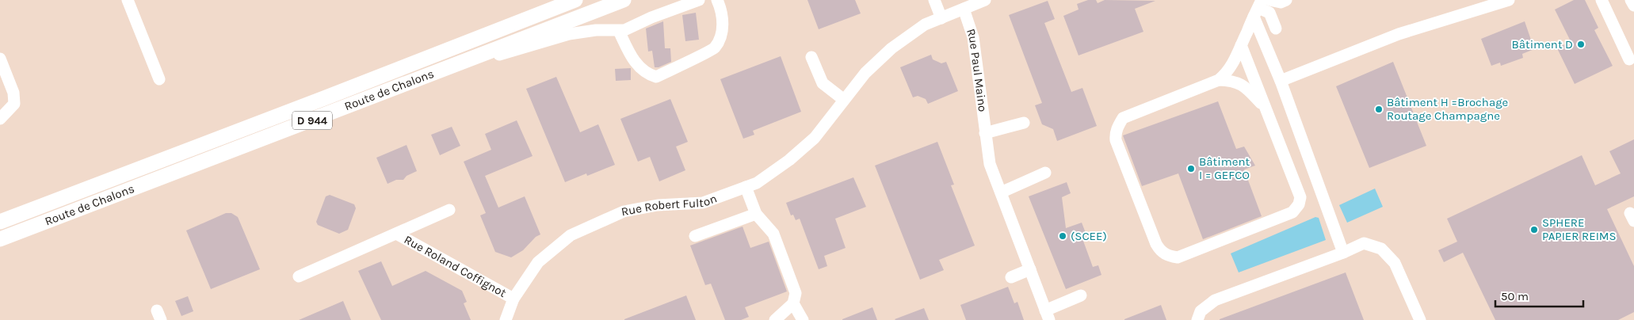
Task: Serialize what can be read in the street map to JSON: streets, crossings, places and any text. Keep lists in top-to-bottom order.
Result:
{
  "streets": {
    "main road": ["Route de Chalons", "D 944"],
    "street": ["Rue Paul Maino", "Rue Robert Fulton", "Rue Roland Coffignot"]
  },
  "crossings": [
    ["Rue Paul Maino", "Rue Robert Fulton"],
    ["Rue Robert Fulton", "Rue Roland Coffignot"]
  ],
  "places": [
    "Bâtiment D",
    "Bâtiment H =Brochage Routage Champagne",
    "Bâtiment I = GEFCO",
    "SPHERE PAPIER REIMS",
    "(SCEE)"
  ],
  "scale_bar": "50 m"
}
